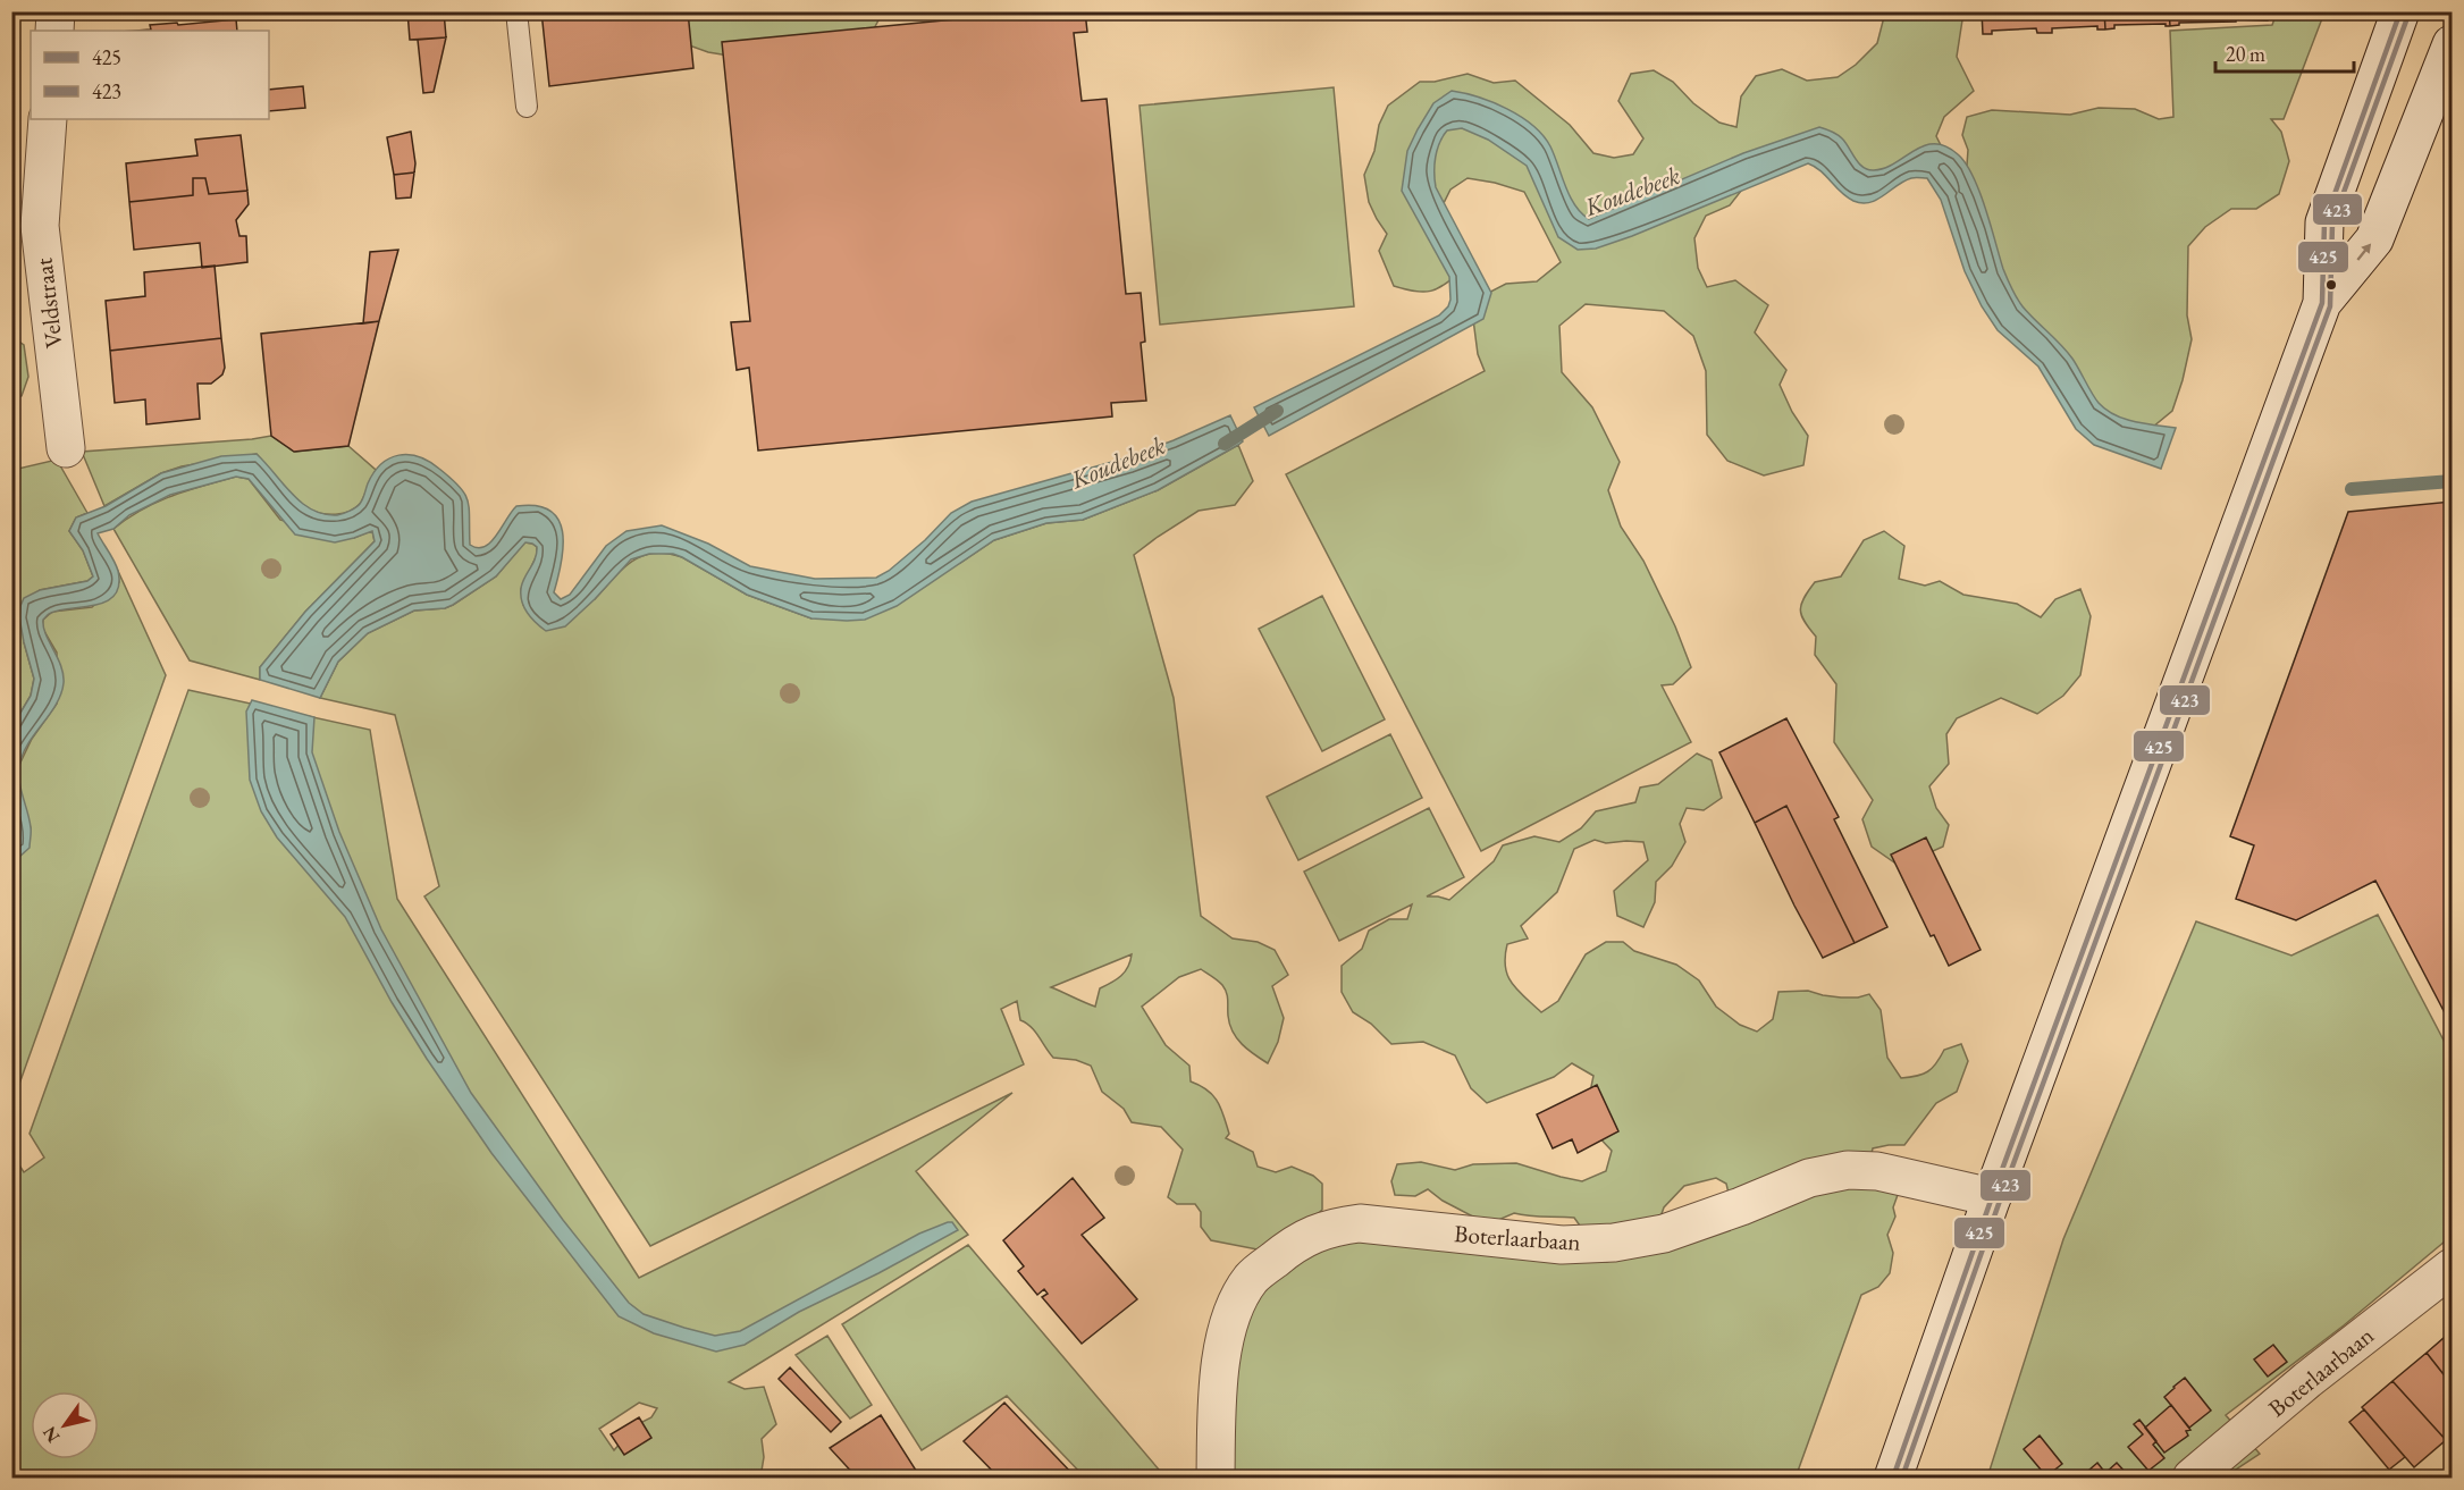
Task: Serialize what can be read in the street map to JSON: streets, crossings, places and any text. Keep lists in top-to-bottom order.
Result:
{
  "streets": {
    "main road": ["Veldstraat", "Boterlaarbaan"]
  },
  "water": ["Koudebeek"],
  "lines": ["transit line 425", "transit line 423"],
  "legend": ["425", "423"],
  "scale_bar": "20 m",
  "north": "bottom left"
}
